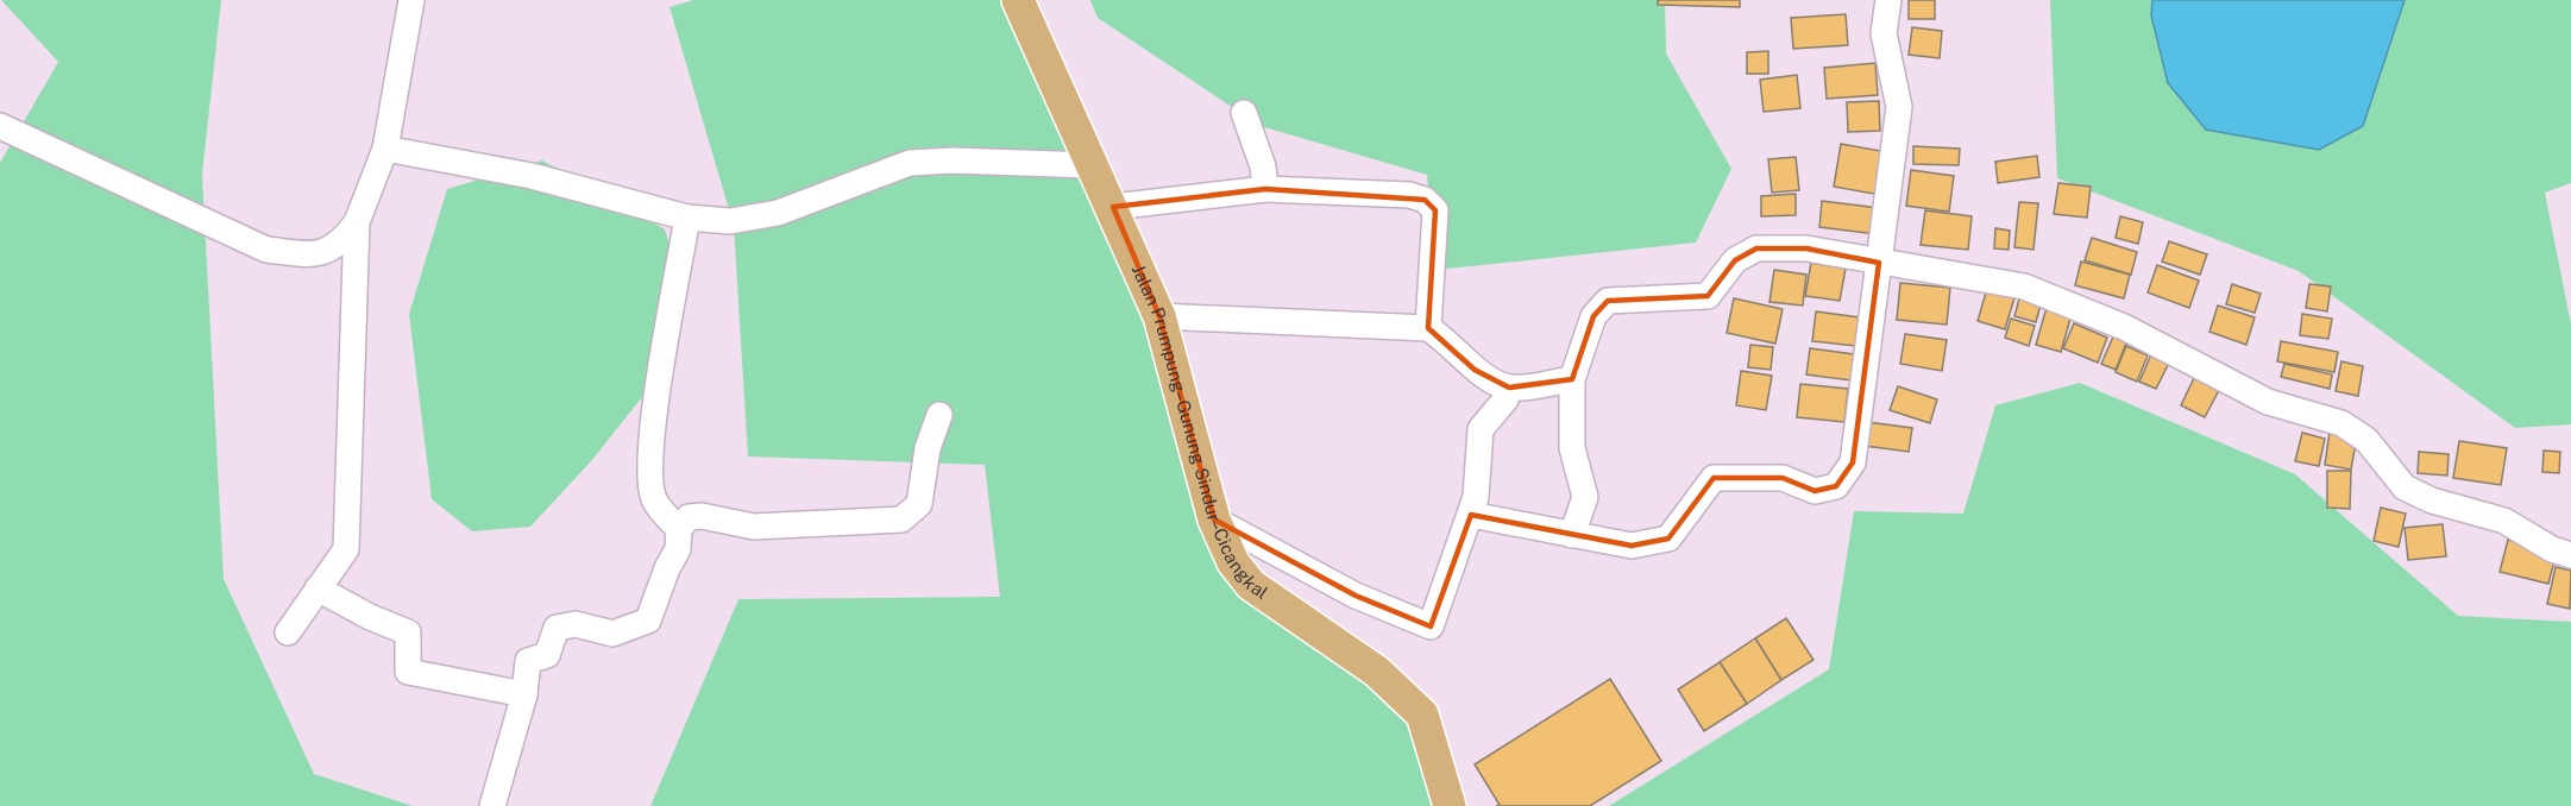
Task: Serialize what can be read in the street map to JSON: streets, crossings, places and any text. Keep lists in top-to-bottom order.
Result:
{
  "streets": {
    "main road": ["Jalan Prumpung–Gunung Sindur–Cicangkal"]
  }
}
